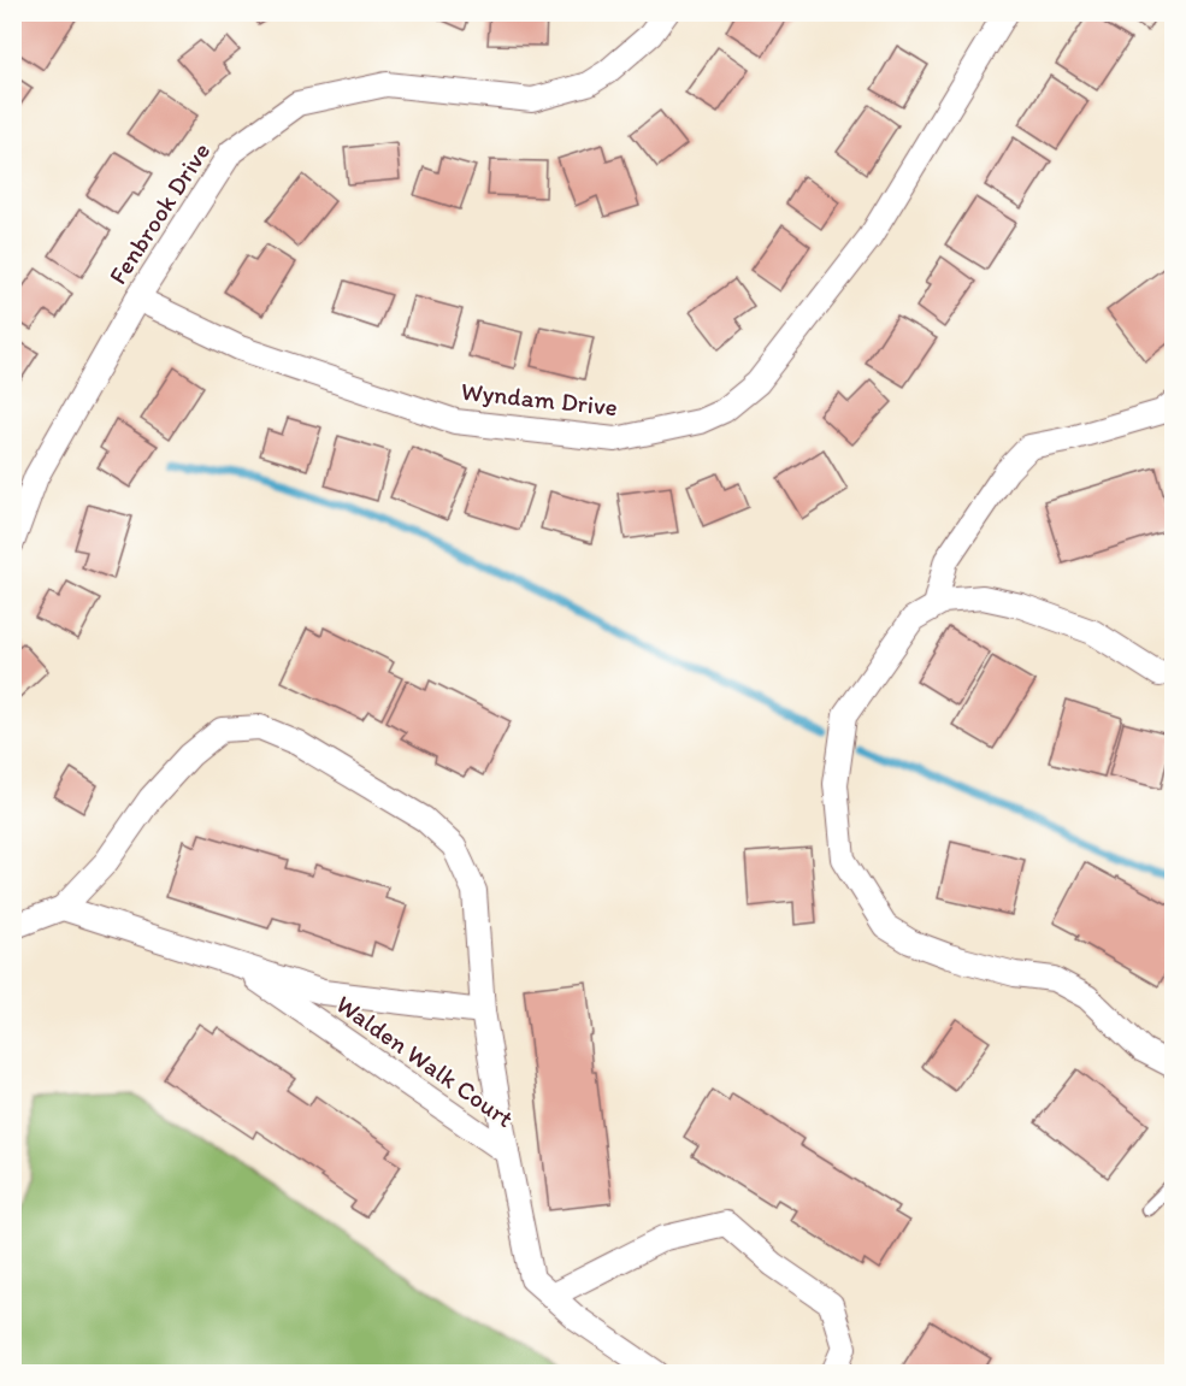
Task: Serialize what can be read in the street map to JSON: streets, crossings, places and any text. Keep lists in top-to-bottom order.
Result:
{
  "streets": {
    "street": ["Fenbrook Drive", "Wyndam Drive", "Walden Walk Court"]
  },
  "crossings": [
    ["Fenbrook Drive", "Wyndam Drive"]
  ]
}
